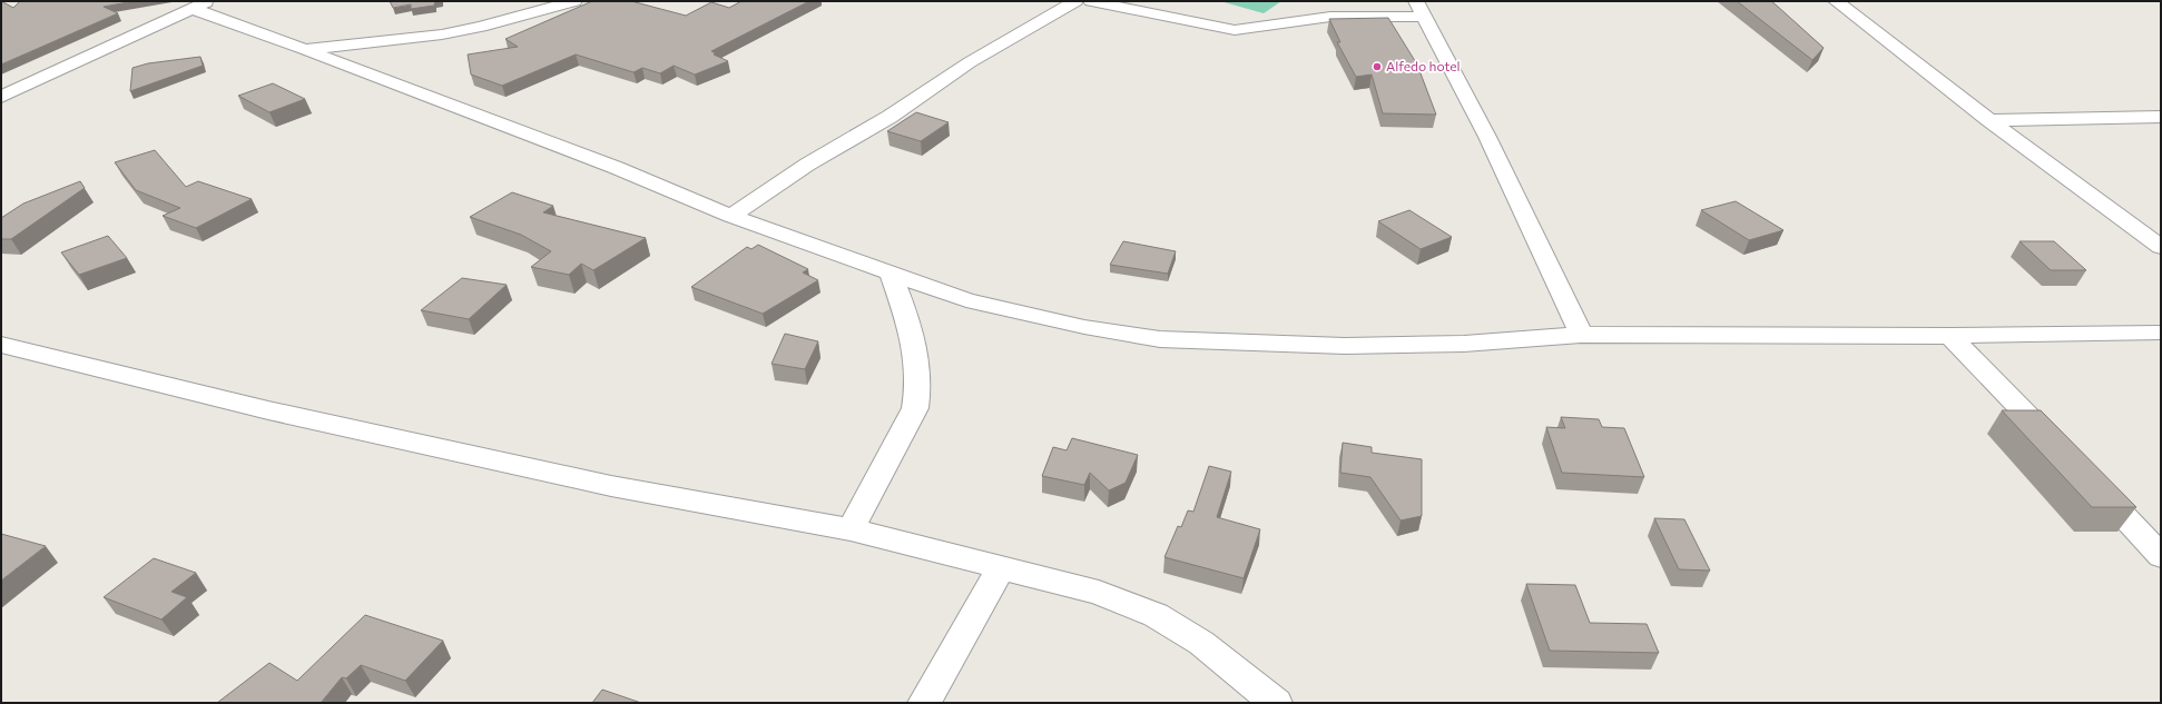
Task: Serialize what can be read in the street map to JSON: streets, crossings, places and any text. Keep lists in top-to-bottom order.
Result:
{
  "places": ["Alfedo hotel"]
}
